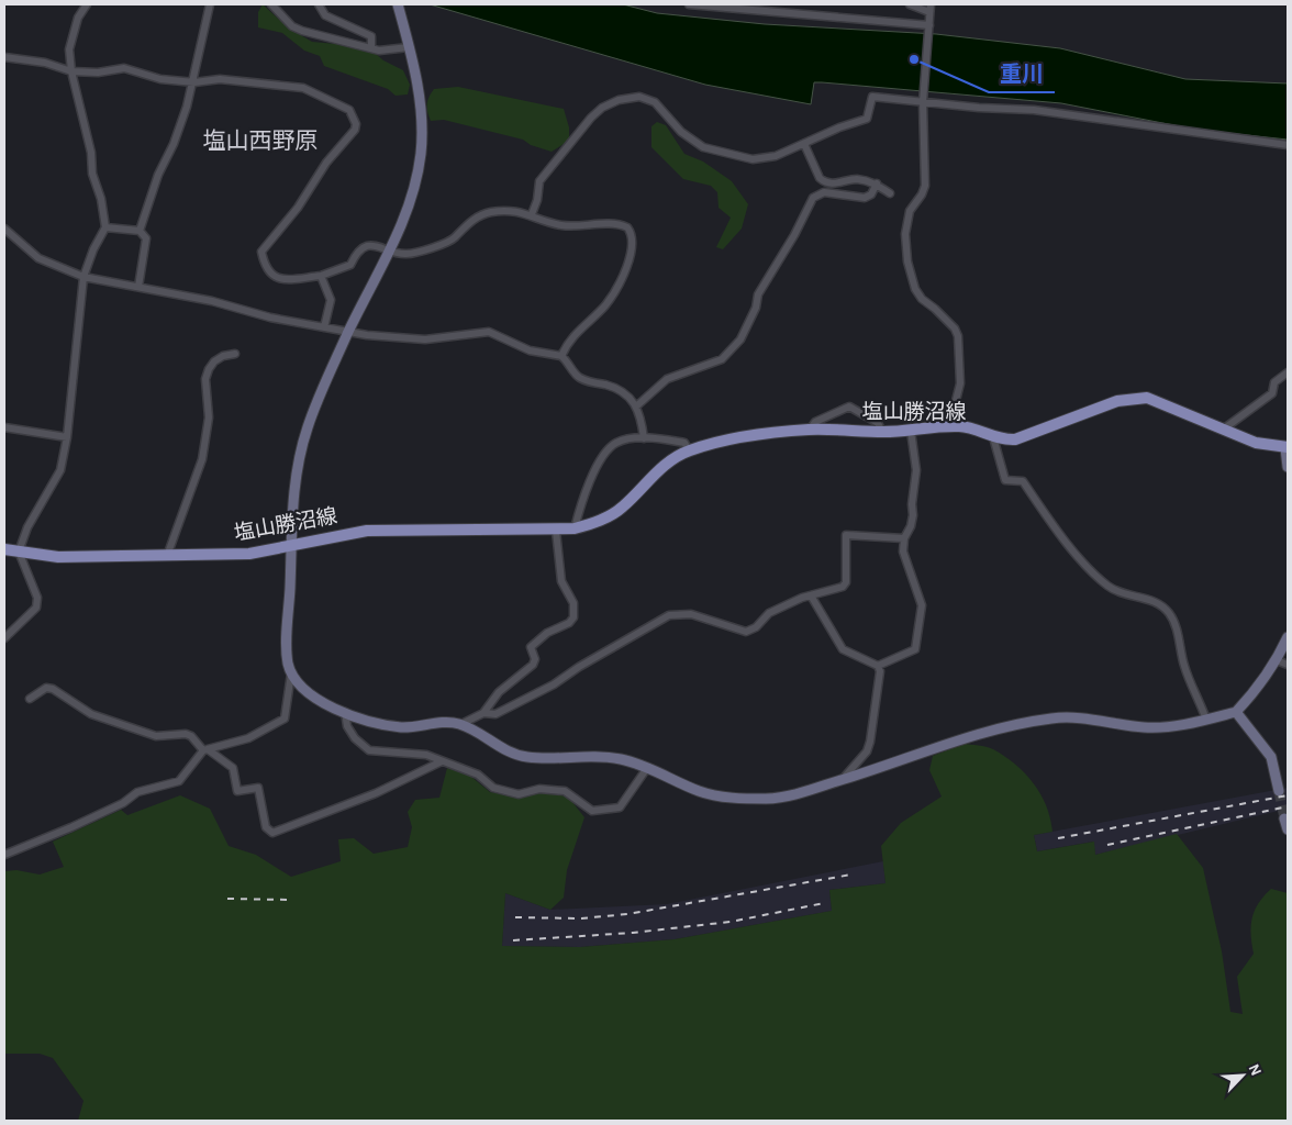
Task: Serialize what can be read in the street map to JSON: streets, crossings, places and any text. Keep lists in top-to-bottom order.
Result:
{
  "streets": {
    "main road": ["塩山勝沼線"]
  },
  "districts": ["塩山西野原"],
  "places": ["重川"],
  "north": "top right"
}
